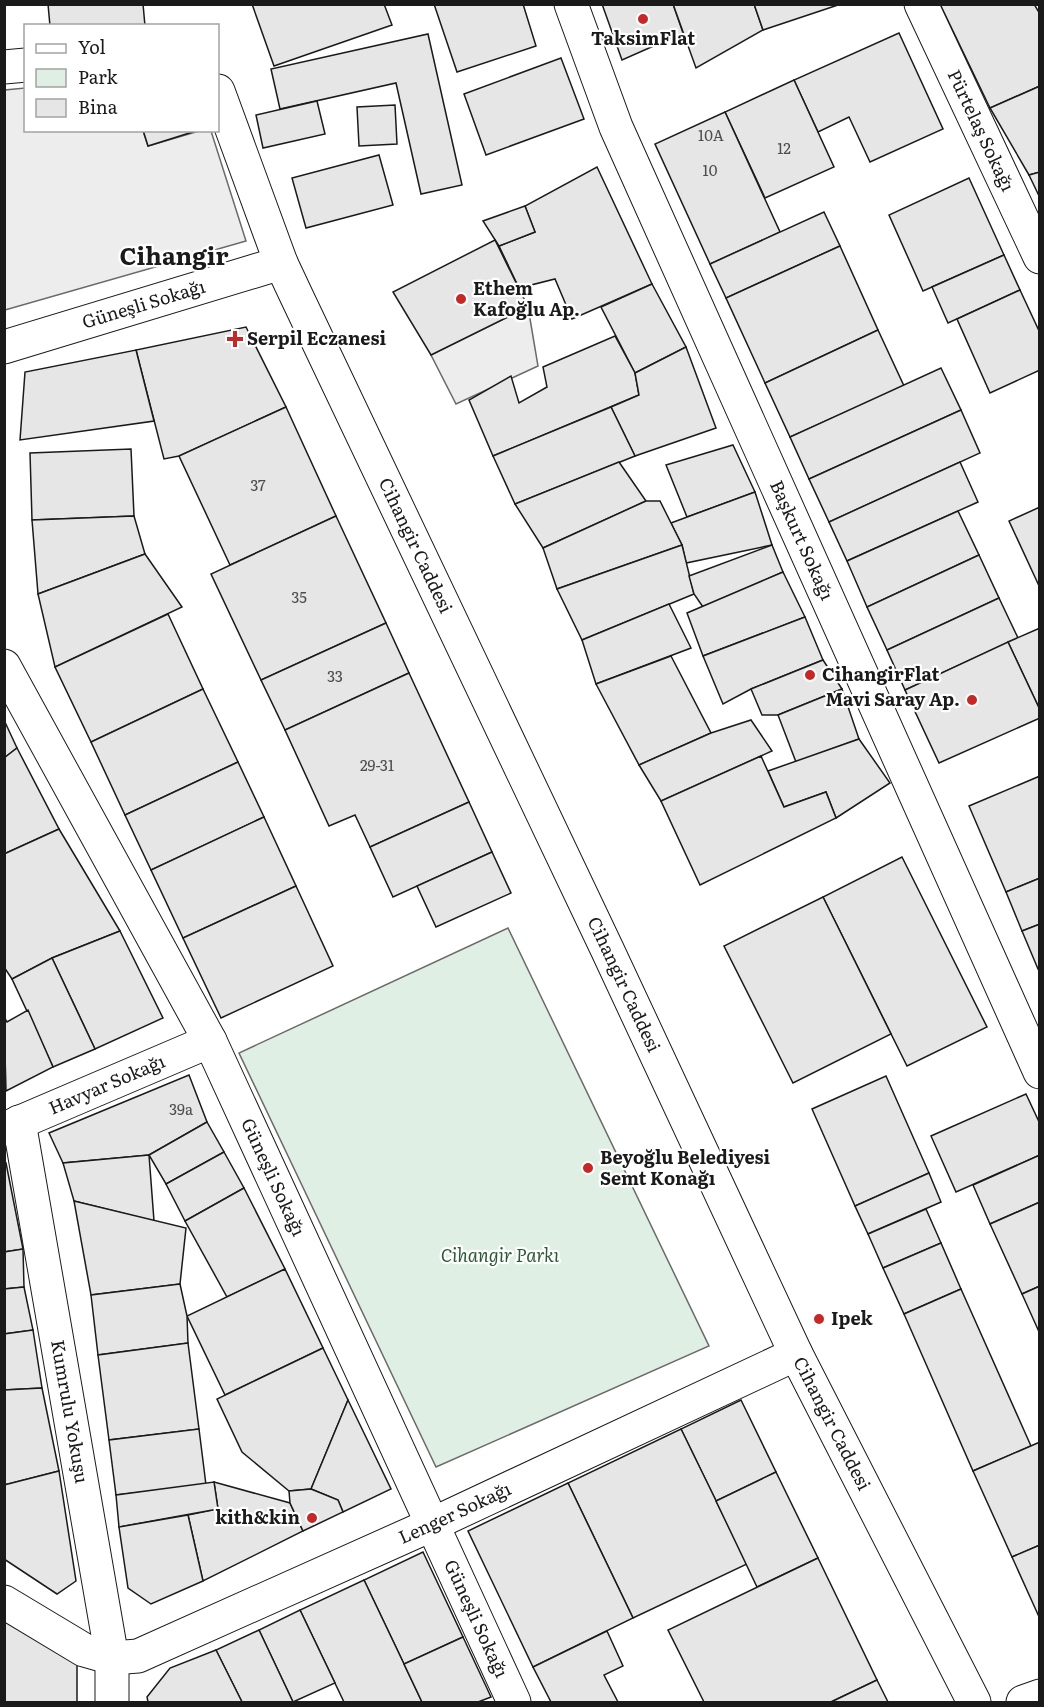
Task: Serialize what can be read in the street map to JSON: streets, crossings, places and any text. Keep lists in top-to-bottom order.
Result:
{
  "streets": {
    "street": [
      "Pürtelaş Sokağı",
      "Güneşli Sokağı",
      "Başkurt Sokağı",
      "Cihangir Caddesi",
      "Havyar Sokağı",
      "Kumrulu Yokuşu",
      "Lenger Sokağı"
    ]
  },
  "crossings": [
    ["Güneşli Sokağı", "Cihangir Caddesi"],
    ["Güneşli Sokağı", "Havyar Sokağı"],
    ["Güneşli Sokağı", "Lenger Sokağı"],
    ["Cihangir Caddesi", "Lenger Sokağı"],
    ["Havyar Sokağı", "Kumrulu Yokuşu"],
    ["Kumrulu Yokuşu", "Lenger Sokağı"]
  ],
  "districts": ["Cihangir"],
  "parks": ["Cihangir Parkı"],
  "places": {
    "other": [
      "TaksimFlat",
      "Ethem Kafoğlu Ap.",
      "CihangirFlat",
      "Mavi Saray Ap.",
      "Beyoğlu Belediyesi Semt Konağı",
      "Ipek",
      "kith&kin"
    ],
    "health": ["Serpil Eczanesi"]
  },
  "house_numbers": [
    "10A",
    "12",
    "10",
    "37",
    "35",
    "33",
    "29-31",
    "39a"
  ],
  "legend": ["Yol", "Park", "Bina"]
}
